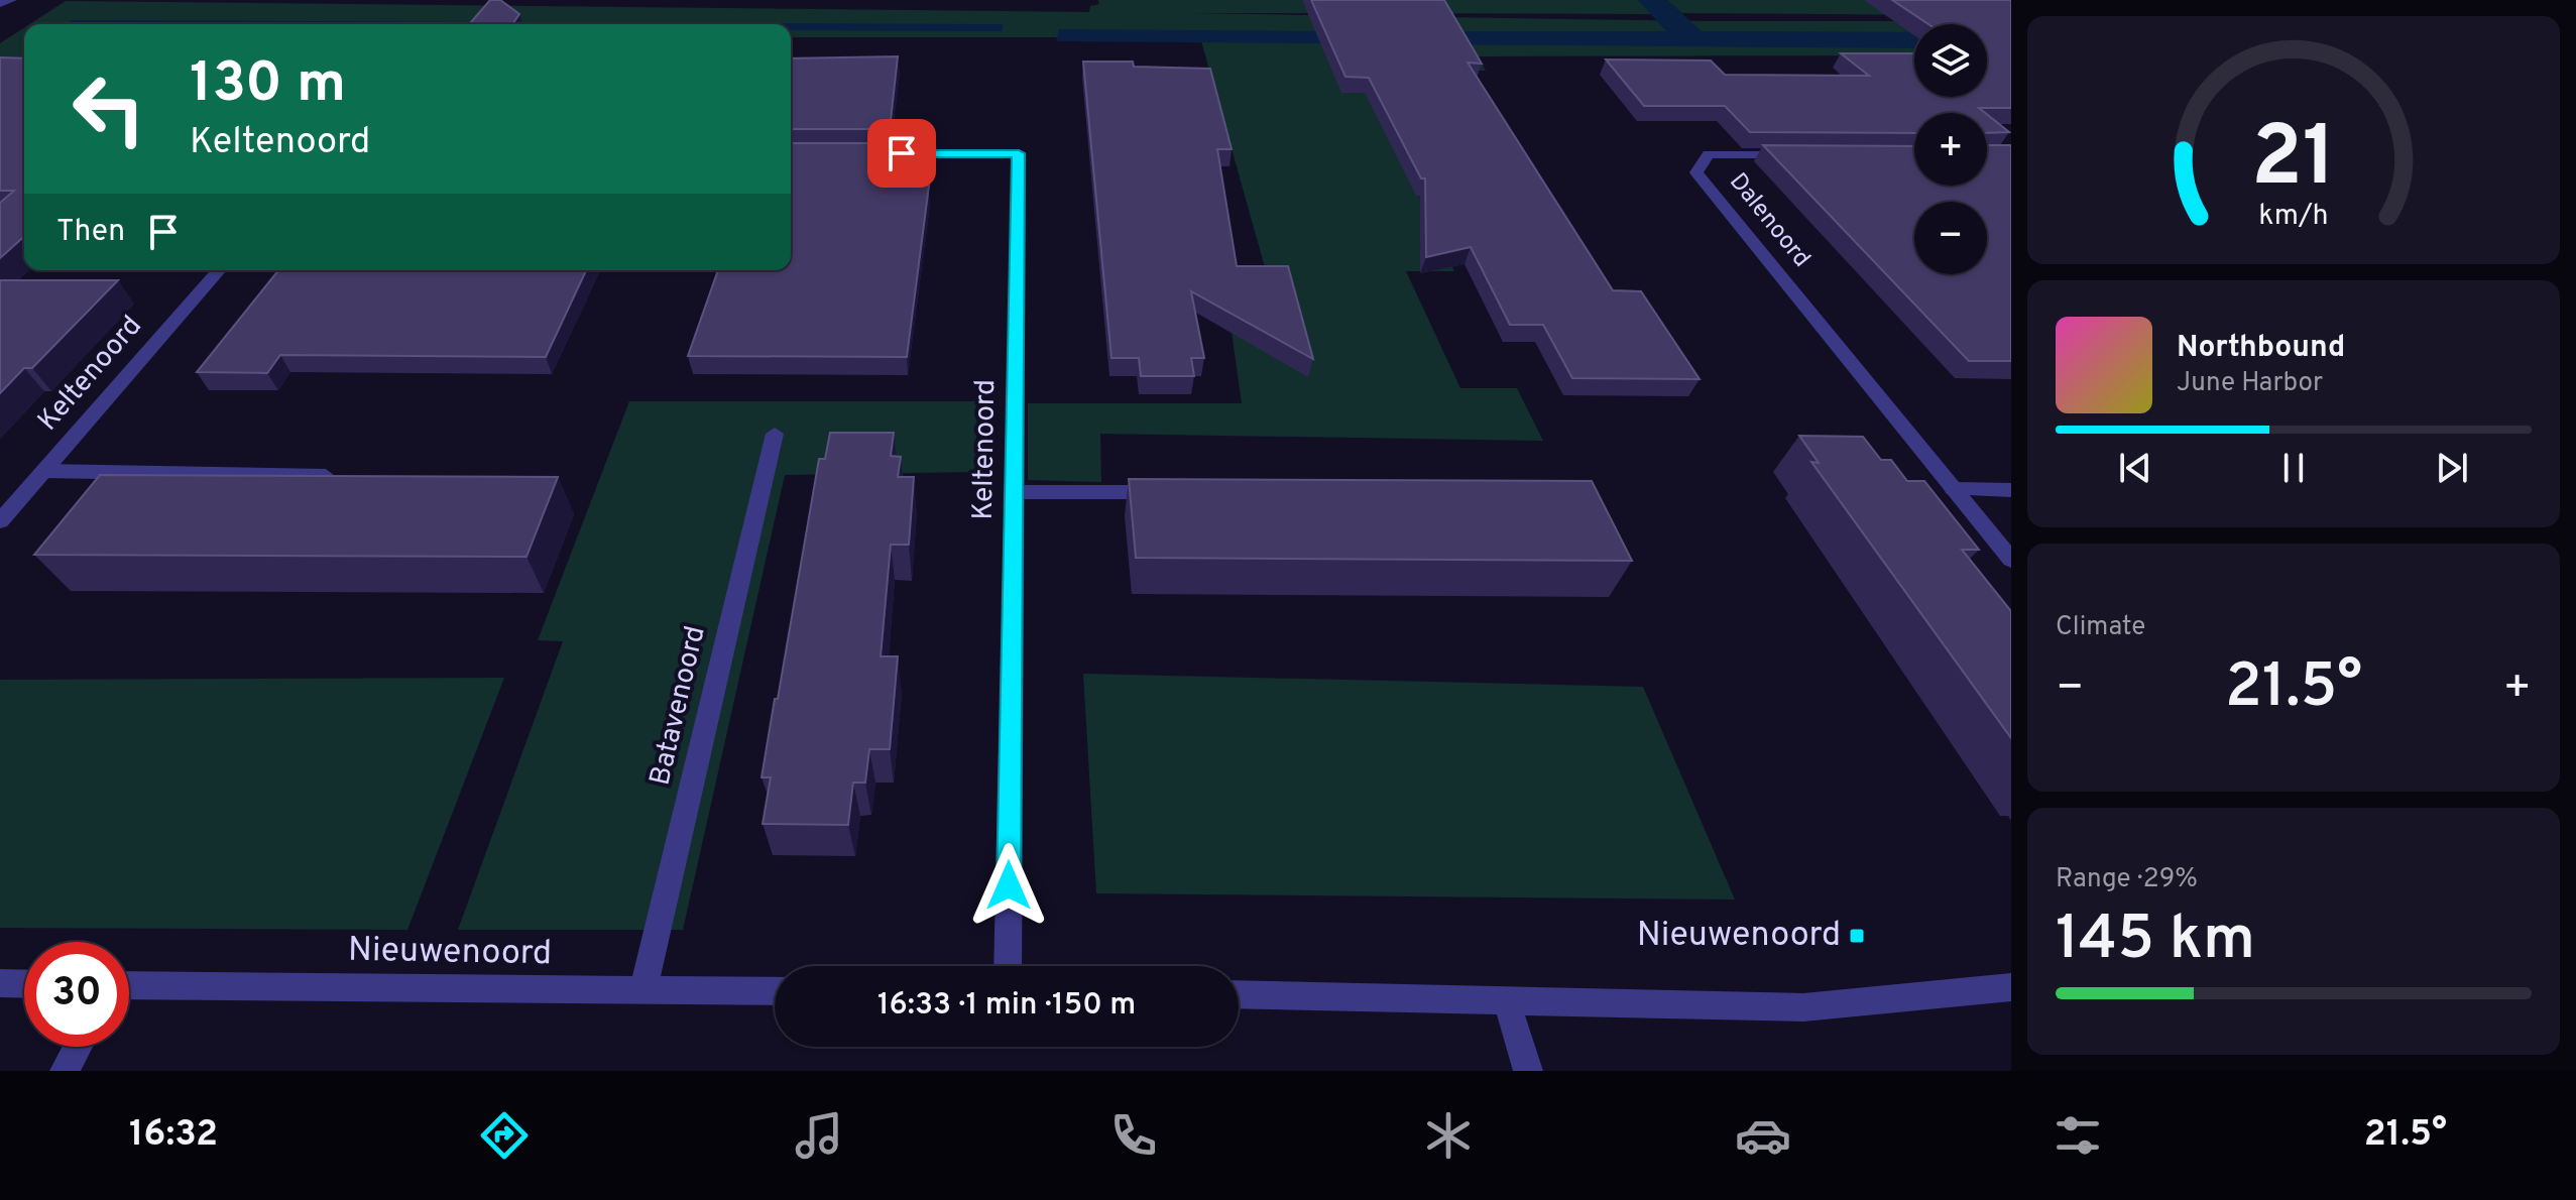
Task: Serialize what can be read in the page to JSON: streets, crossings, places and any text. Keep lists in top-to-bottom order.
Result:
{
  "streets": {
    "street": [
      "Dalenoord",
      "Keltenoord",
      "Batavenoord",
      "Nieuwenoord"
    ]
  },
  "crossings": [
    ["Batavenoord", "Nieuwenoord"]
  ],
  "places": {
    "transit": ["Nieuwenoord"]
  },
  "page": {
    "map_buttons": ["+", "−"],
    "turn": ["130 m", "Keltenoord"],
    "then": "Then",
    "song": ["Northbound", "June Harbor"],
    "tile": [
      "Climate",
      ["Range · 29%", "145 km"]
    ],
    "heat": ["−", "21.5°", "+"],
    "limit": "30",
    "trip": "16:33 · 1 min · 150 m",
    "tabs": ["16:32", "21.5°"],
    "gauge": ["21", "km/h"]
  }
}
